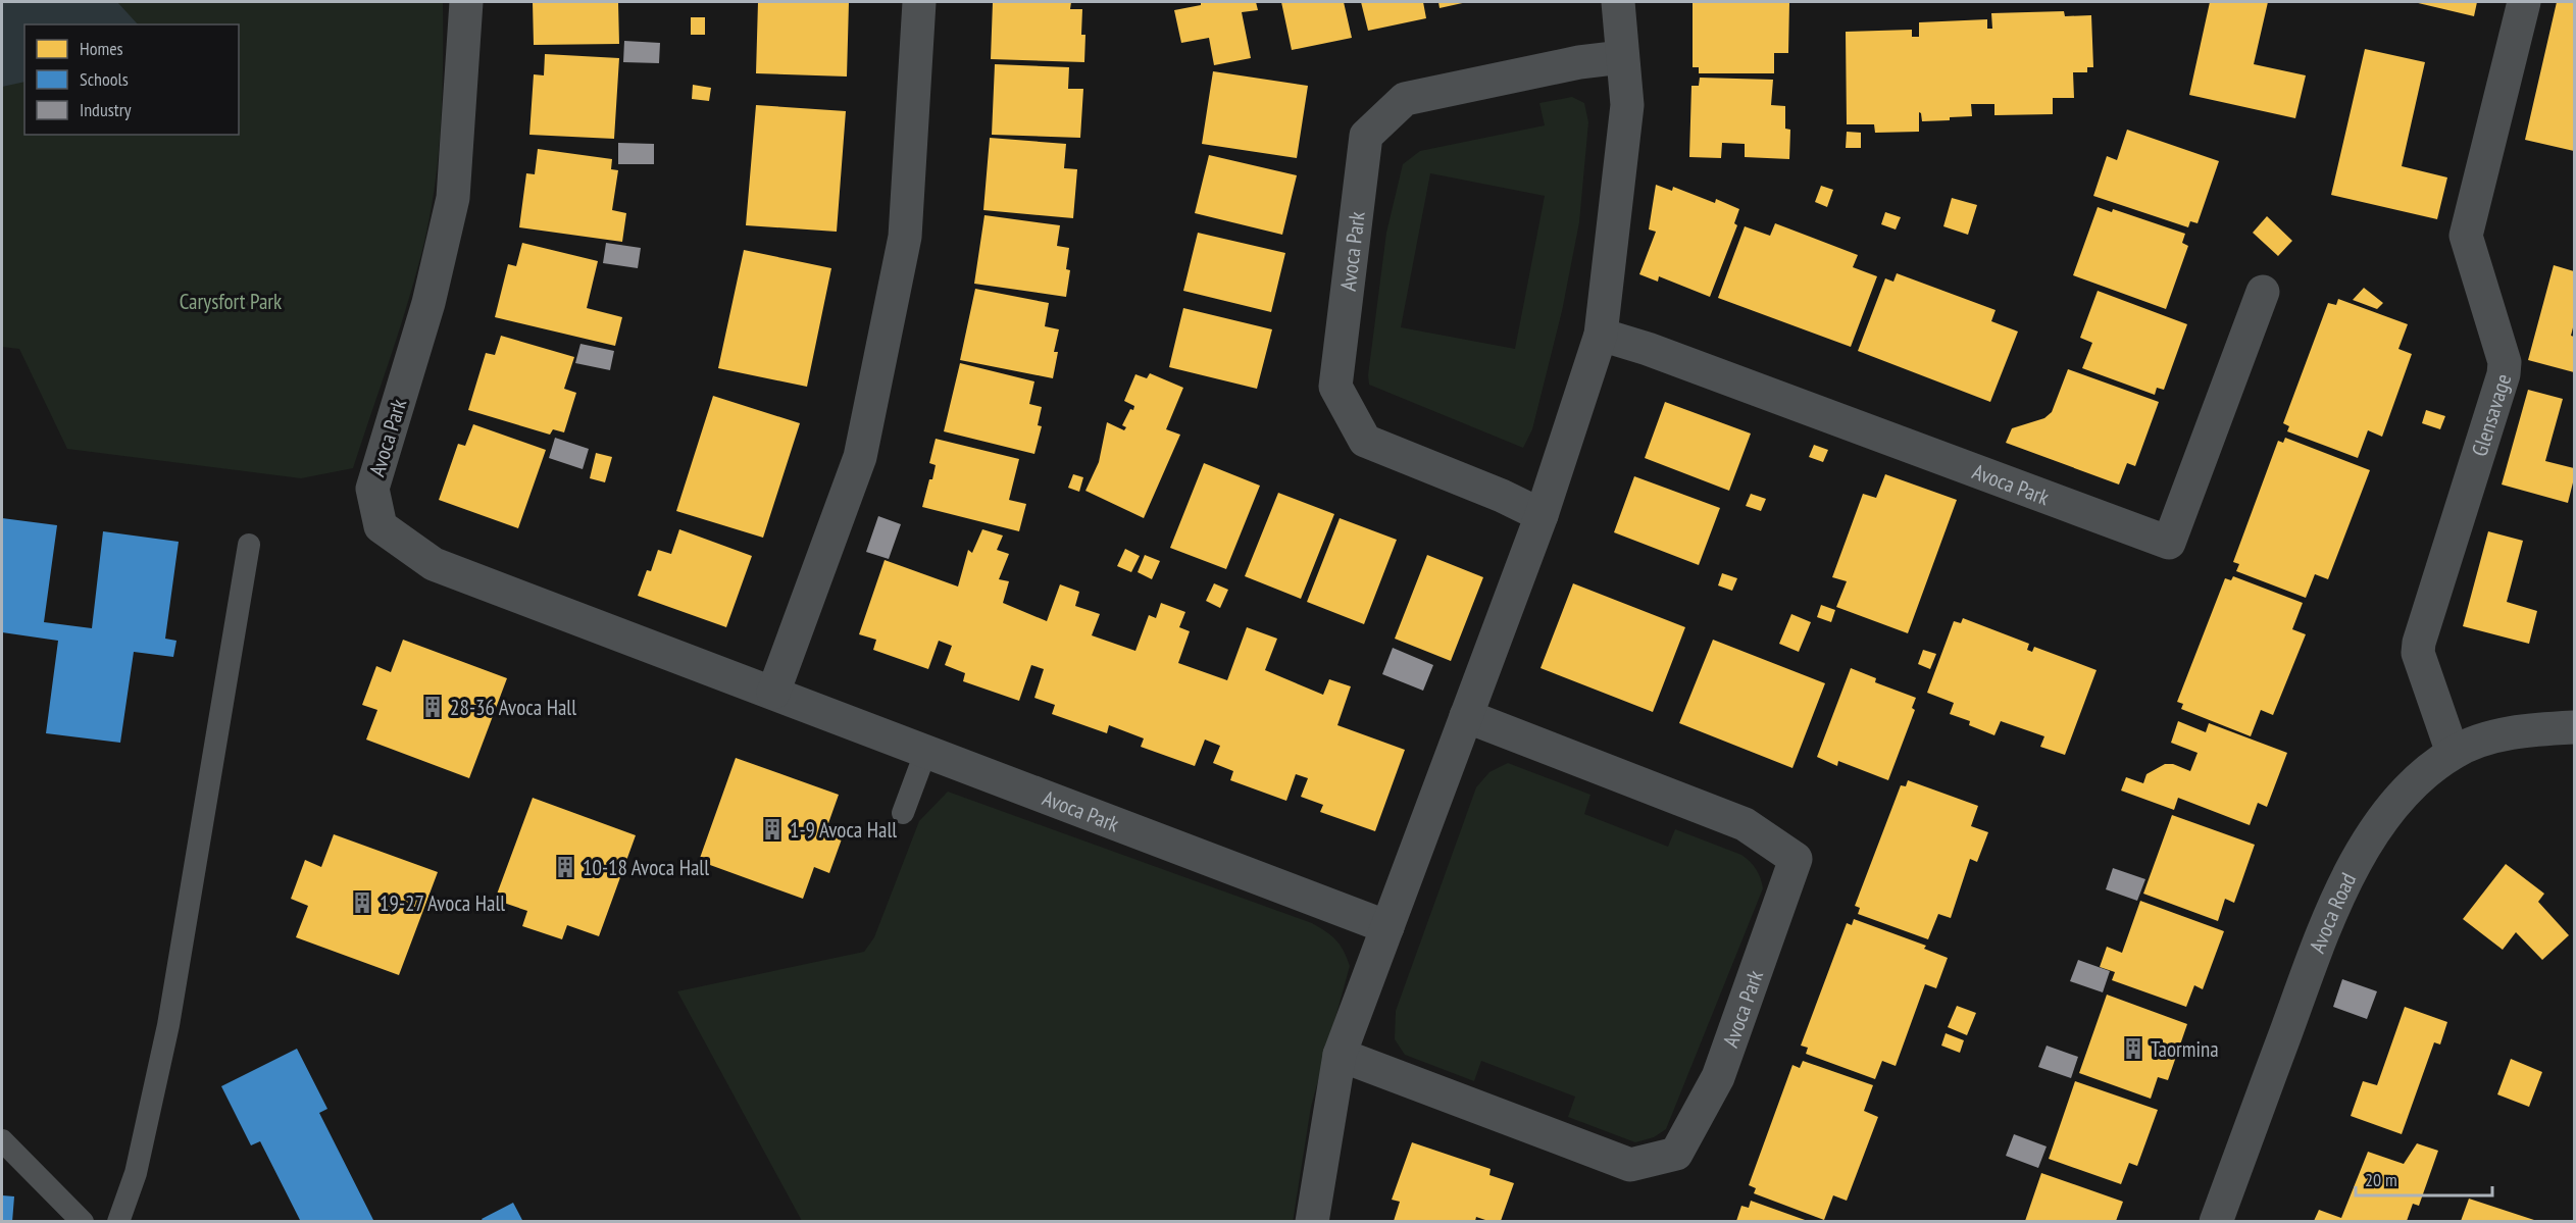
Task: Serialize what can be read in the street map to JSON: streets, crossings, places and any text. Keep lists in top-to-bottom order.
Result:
{
  "streets": {
    "street": ["Avoca Park", "Glensavage", "Avoca Road"]
  },
  "crossings": [
    ["Glensavage", "Avoca Road"]
  ],
  "parks": ["Carysfort Park"],
  "places": {
    "building": [
      "28-36 Avoca Hall",
      "1-9 Avoca Hall",
      "10-18 Avoca Hall",
      "19-27 Avoca Hall",
      "Taormina"
    ]
  },
  "legend": ["Homes", "Schools", "Industry"],
  "scale_bar": "20 m"
}
